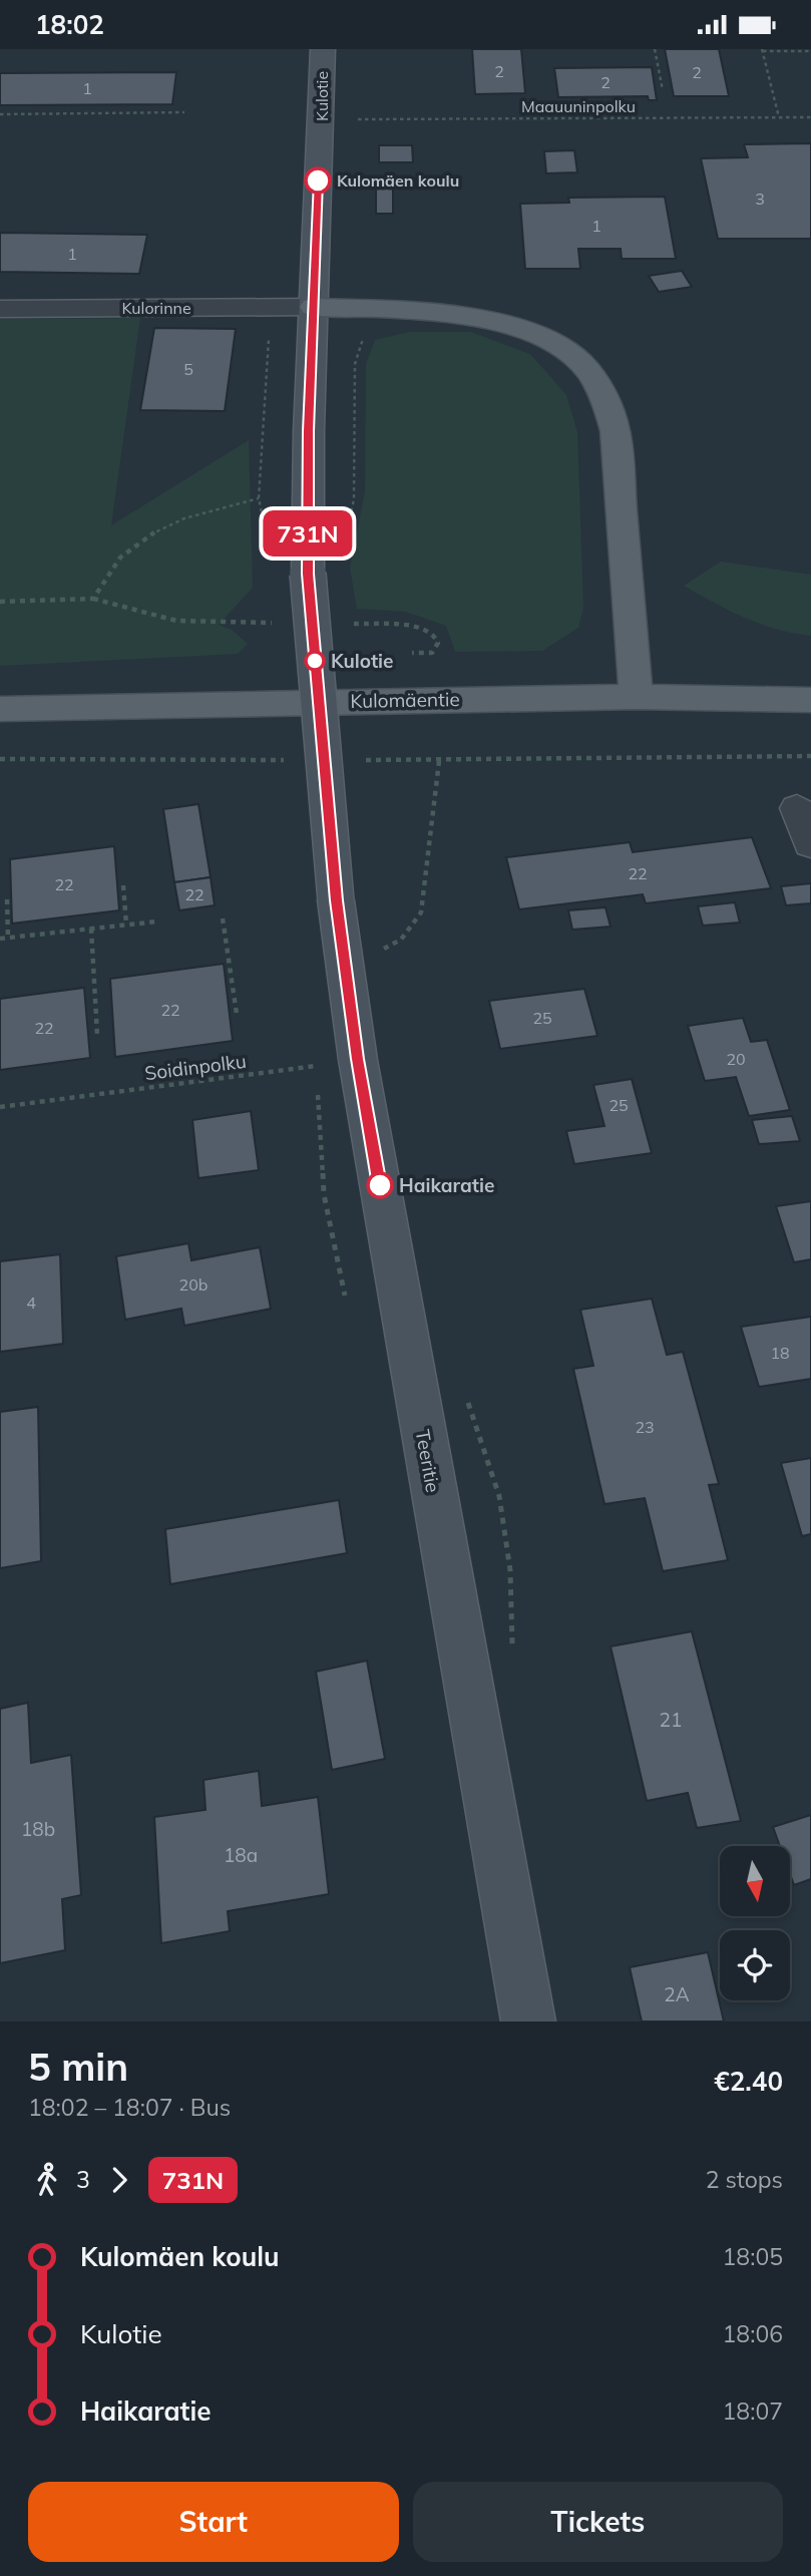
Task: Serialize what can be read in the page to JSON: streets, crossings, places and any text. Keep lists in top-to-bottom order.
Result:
{
  "streets": {
    "main road": ["Kulomäentie"],
    "street": ["Kulotie", "Kulorinne", "Teeritie"],
    "path": ["Maauuninpolku", "Soidinpolku"]
  },
  "crossings": [
    ["Kulotie", "Kulorinne"],
    ["Kulotie", "Teeritie"],
    ["Soidinpolku", "Teeritie"]
  ],
  "places": ["Kulomäen koulu", "Kulotie", "Haikaratie"],
  "lines": ["bus line 731N"],
  "house_numbers": [
    "2",
    "2",
    "2",
    "1",
    "3",
    "1",
    "1",
    "5",
    "22",
    "22",
    "22",
    "22",
    "25",
    "22",
    "20",
    "25",
    "20b",
    "4",
    "18",
    "23",
    "21",
    "18b",
    "18a",
    "2A"
  ],
  "north": "bottom",
  "page": {
    "status": "18:02",
    "on_map": "731N",
    "heading": ["5 min", "18:02 – 18:07 · Bus", "€2.40"],
    "legs": ["3", "731N", "2 stops"],
    "list": [
      {
        "name": "Kulomäen koulu",
        "value": "18:05"
      },
      {
        "name": "Kulotie",
        "value": "18:06"
      },
      {
        "name": "Haikaratie",
        "value": "18:07"
      }
    ],
    "buttons": ["Start", "Tickets"]
  }
}
